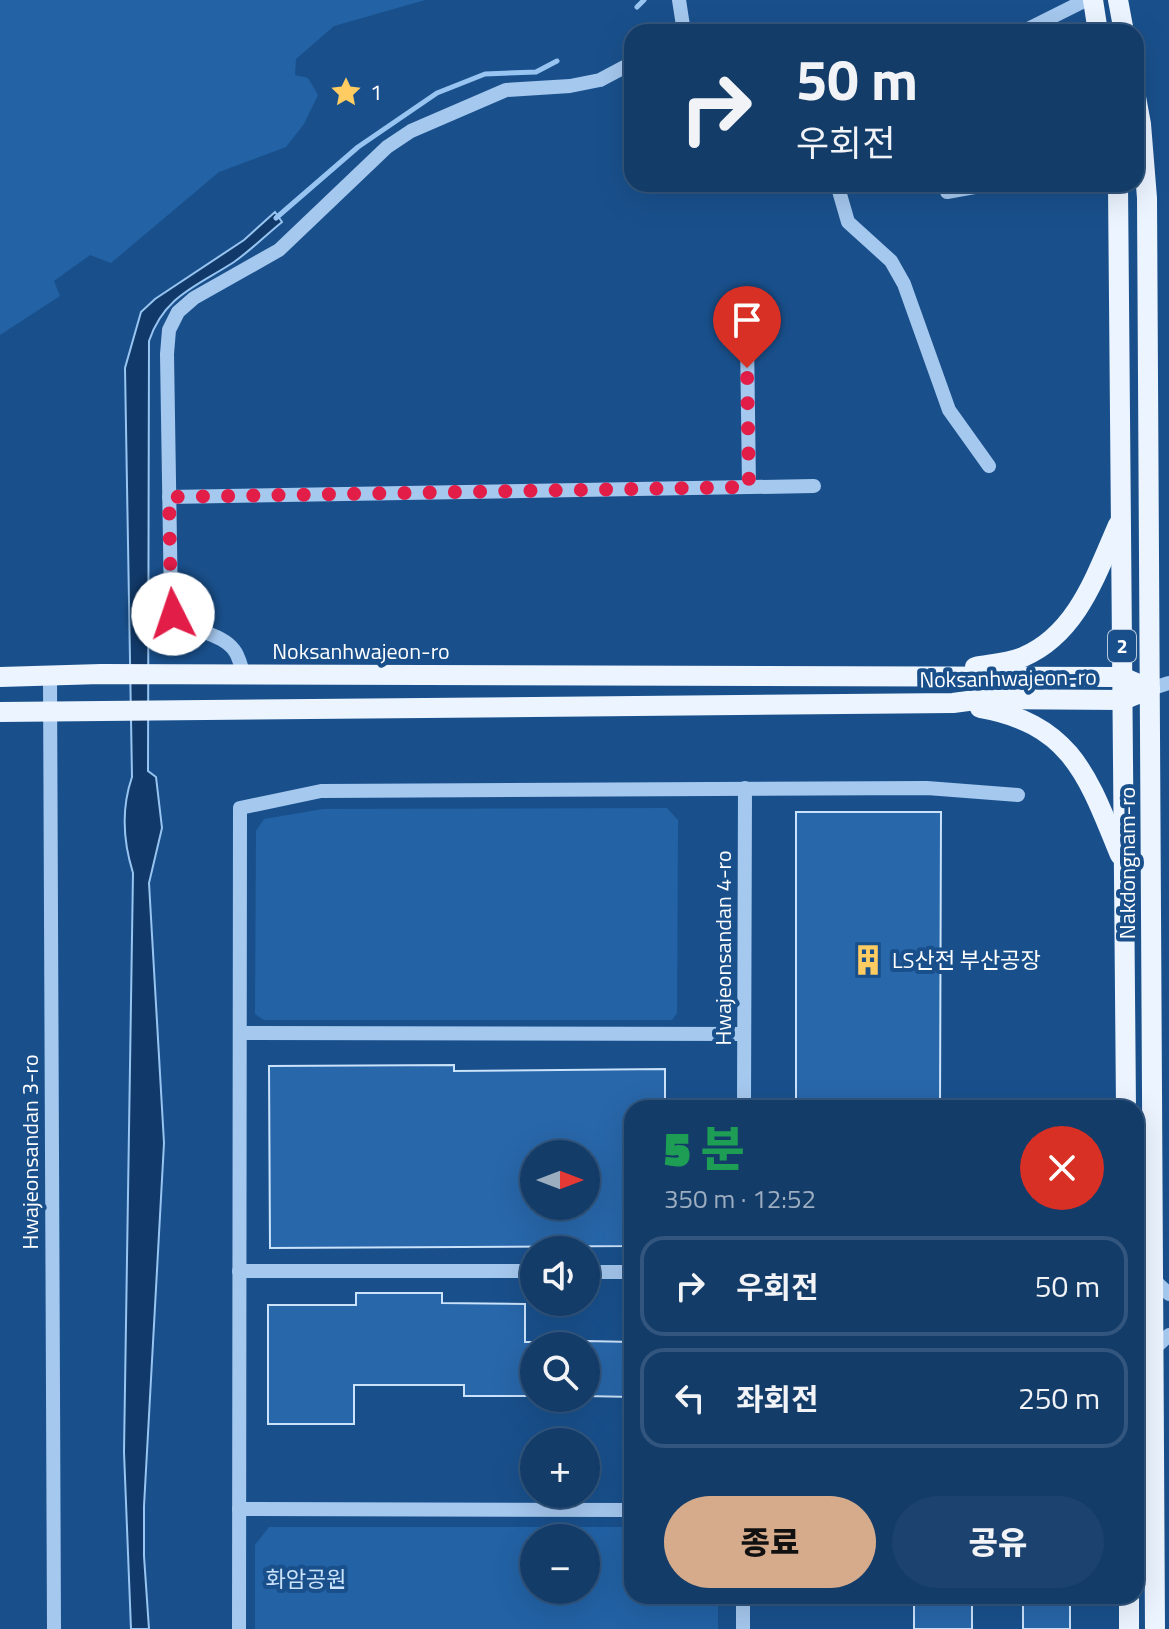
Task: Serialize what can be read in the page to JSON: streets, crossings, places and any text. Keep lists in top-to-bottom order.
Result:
{
  "streets": {
    "main road": ["2", "Noksanhwajeon-ro", "Nakdongnam-ro"],
    "street": ["Hwajeonsandan 4-ro", "Hwajeonsandan 3-ro"]
  },
  "crossings": [
    ["Noksanhwajeon-ro", "Nakdongnam-ro"],
    ["Noksanhwajeon-ro", "Hwajeonsandan 3-ro"]
  ],
  "parks": ["화암공원"],
  "places": {
    "place": ["1"],
    "building": ["LS산전 부산공장"]
  },
  "north": "right",
  "page": {
    "turn": ["50 m", "우회전"],
    "heading": ["5 분", "350 m · 12:52"],
    "map_buttons": ["+", "−"],
    "list": [
      {
        "name": "우회전",
        "value": "50 m"
      },
      {
        "name": "좌회전",
        "value": "250 m"
      }
    ],
    "buttons": ["종료", "공유"]
  }
}
